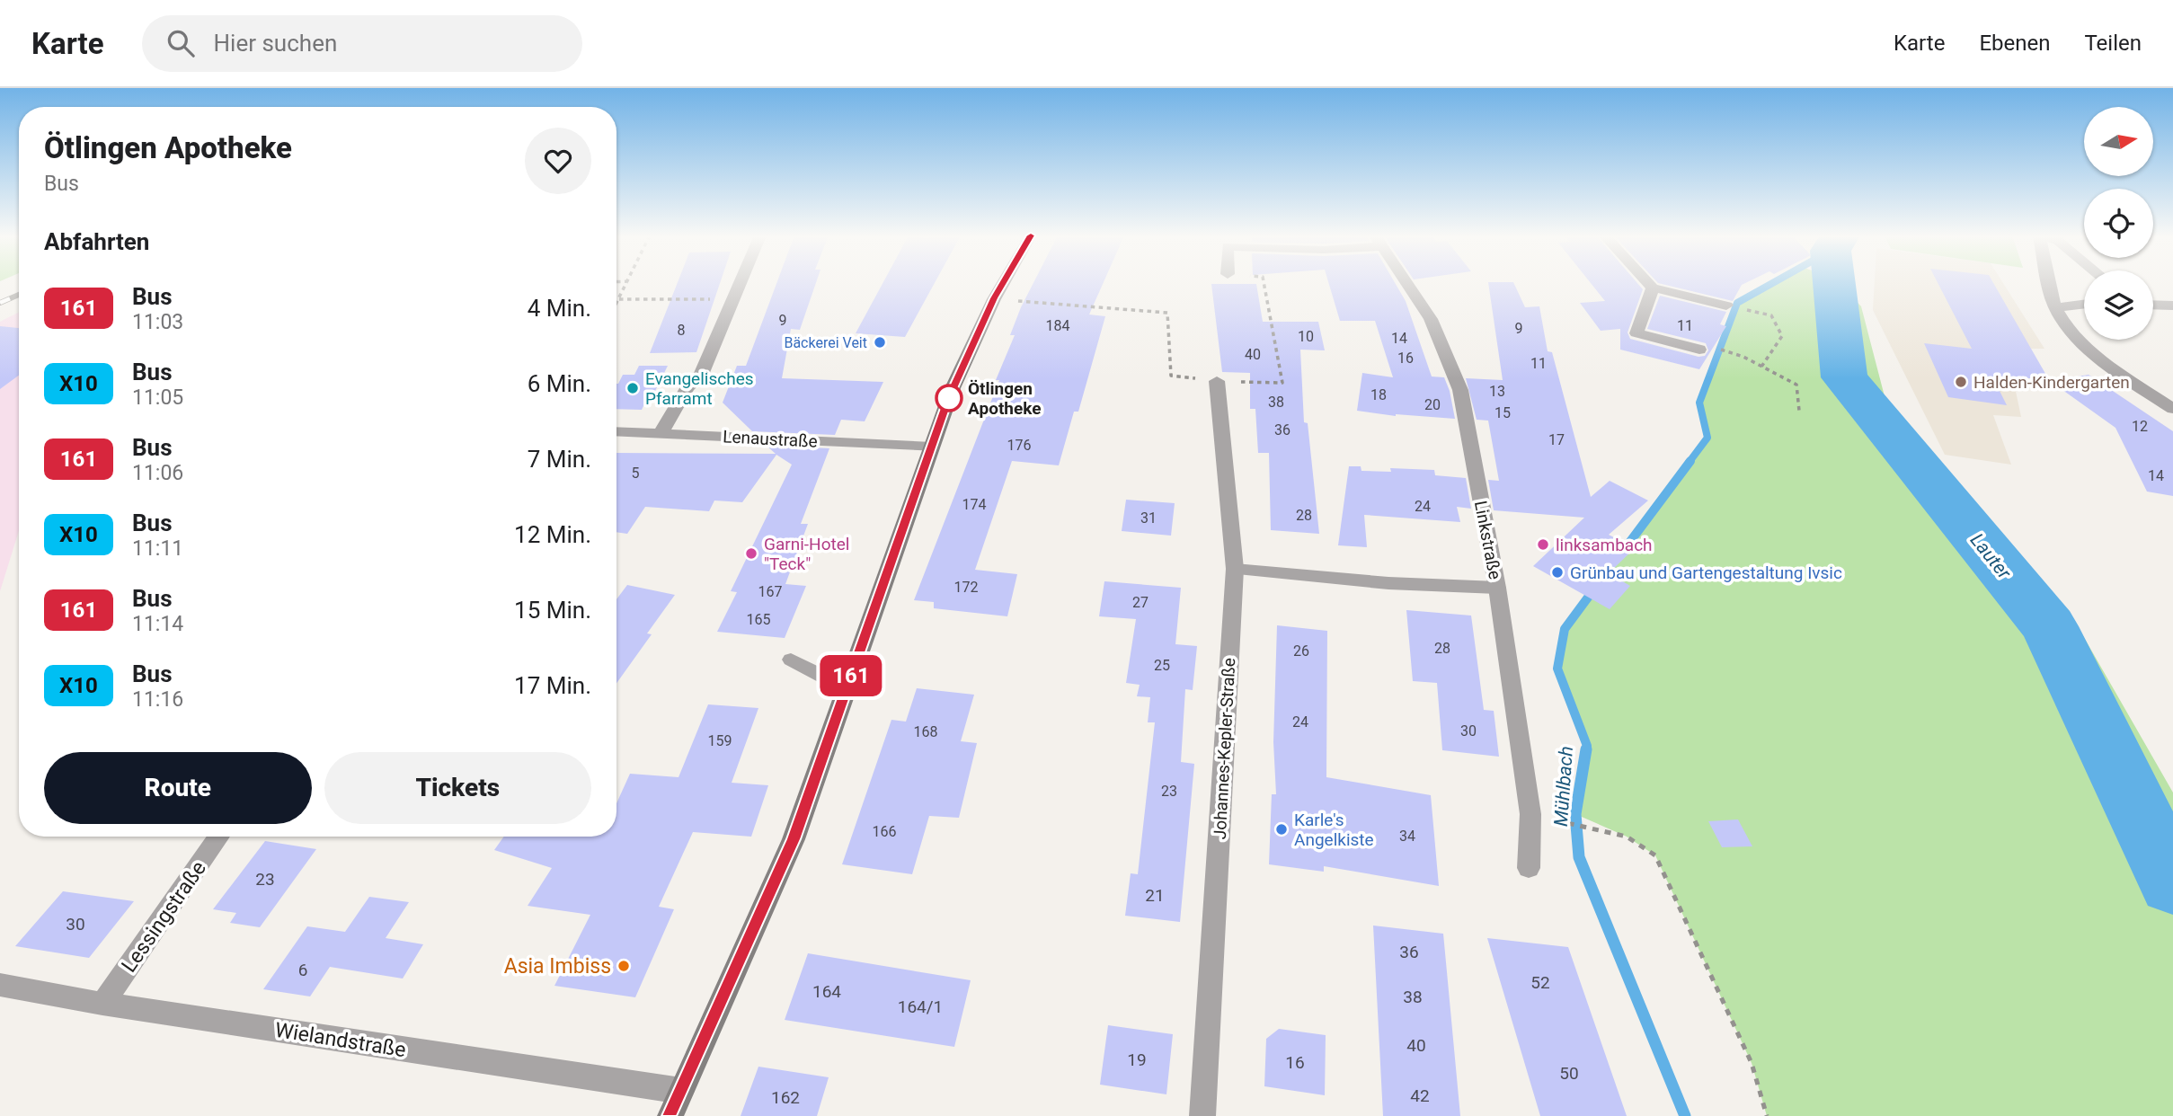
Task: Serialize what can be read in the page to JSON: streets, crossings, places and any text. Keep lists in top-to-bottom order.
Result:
{
  "streets": {
    "street": [
      "Lenaustraße",
      "Linkstraße",
      "Johannes-Kepler-Straße",
      "Lessingstraße",
      "Wielandstraße"
    ]
  },
  "crossings": [
    ["Lessingstraße", "Wielandstraße"]
  ],
  "water": ["Lauter", "Mühlbach"],
  "places": [
    "Bäckerei Veit",
    "Halden-Kindergarten",
    "Evangelisches Pfarramt",
    "Ötlingen Apotheke",
    "linksambach",
    "Garni-Hotel \"Teck\"",
    "Grünbau und Gartengestaltung Ivsic",
    "Karle's Angelkiste",
    "Asia Imbiss"
  ],
  "lines": ["bus line 161"],
  "house_numbers": [
    "9",
    "184",
    "11",
    "9",
    "8",
    "10",
    "14",
    "40",
    "16",
    "11",
    "13",
    "18",
    "38",
    "20",
    "15",
    "12",
    "36",
    "17",
    "176",
    "5",
    "14",
    "174",
    "24",
    "28",
    "31",
    "172",
    "167",
    "27",
    "165",
    "28",
    "26",
    "25",
    "24",
    "30",
    "168",
    "159",
    "23",
    "166",
    "34",
    "23",
    "21",
    "30",
    "36",
    "6",
    "52",
    "164",
    "38",
    "164/1",
    "40",
    "19",
    "16",
    "50",
    "42",
    "162"
  ],
  "north": "right",
  "page": {
    "header": "Karte",
    "search": "Hier suchen",
    "nav": ["Karte", "Ebenen", "Teilen"],
    "on_map": "161",
    "heading": [
      ["Ötlingen Apotheke", "Bus"],
      "Abfahrten"
    ],
    "list": [
      {
        "mark": "161",
        "name": "Bus",
        "note": "11:03",
        "value": "4 Min."
      },
      {
        "mark": "X10",
        "name": "Bus",
        "note": "11:05",
        "value": "6 Min."
      },
      {
        "mark": "161",
        "name": "Bus",
        "note": "11:06",
        "value": "7 Min."
      },
      {
        "mark": "X10",
        "name": "Bus",
        "note": "11:11",
        "value": "12 Min."
      },
      {
        "mark": "161",
        "name": "Bus",
        "note": "11:14",
        "value": "15 Min."
      },
      {
        "mark": "X10",
        "name": "Bus",
        "note": "11:16",
        "value": "17 Min."
      }
    ],
    "buttons": ["Route", "Tickets"]
  }
}
